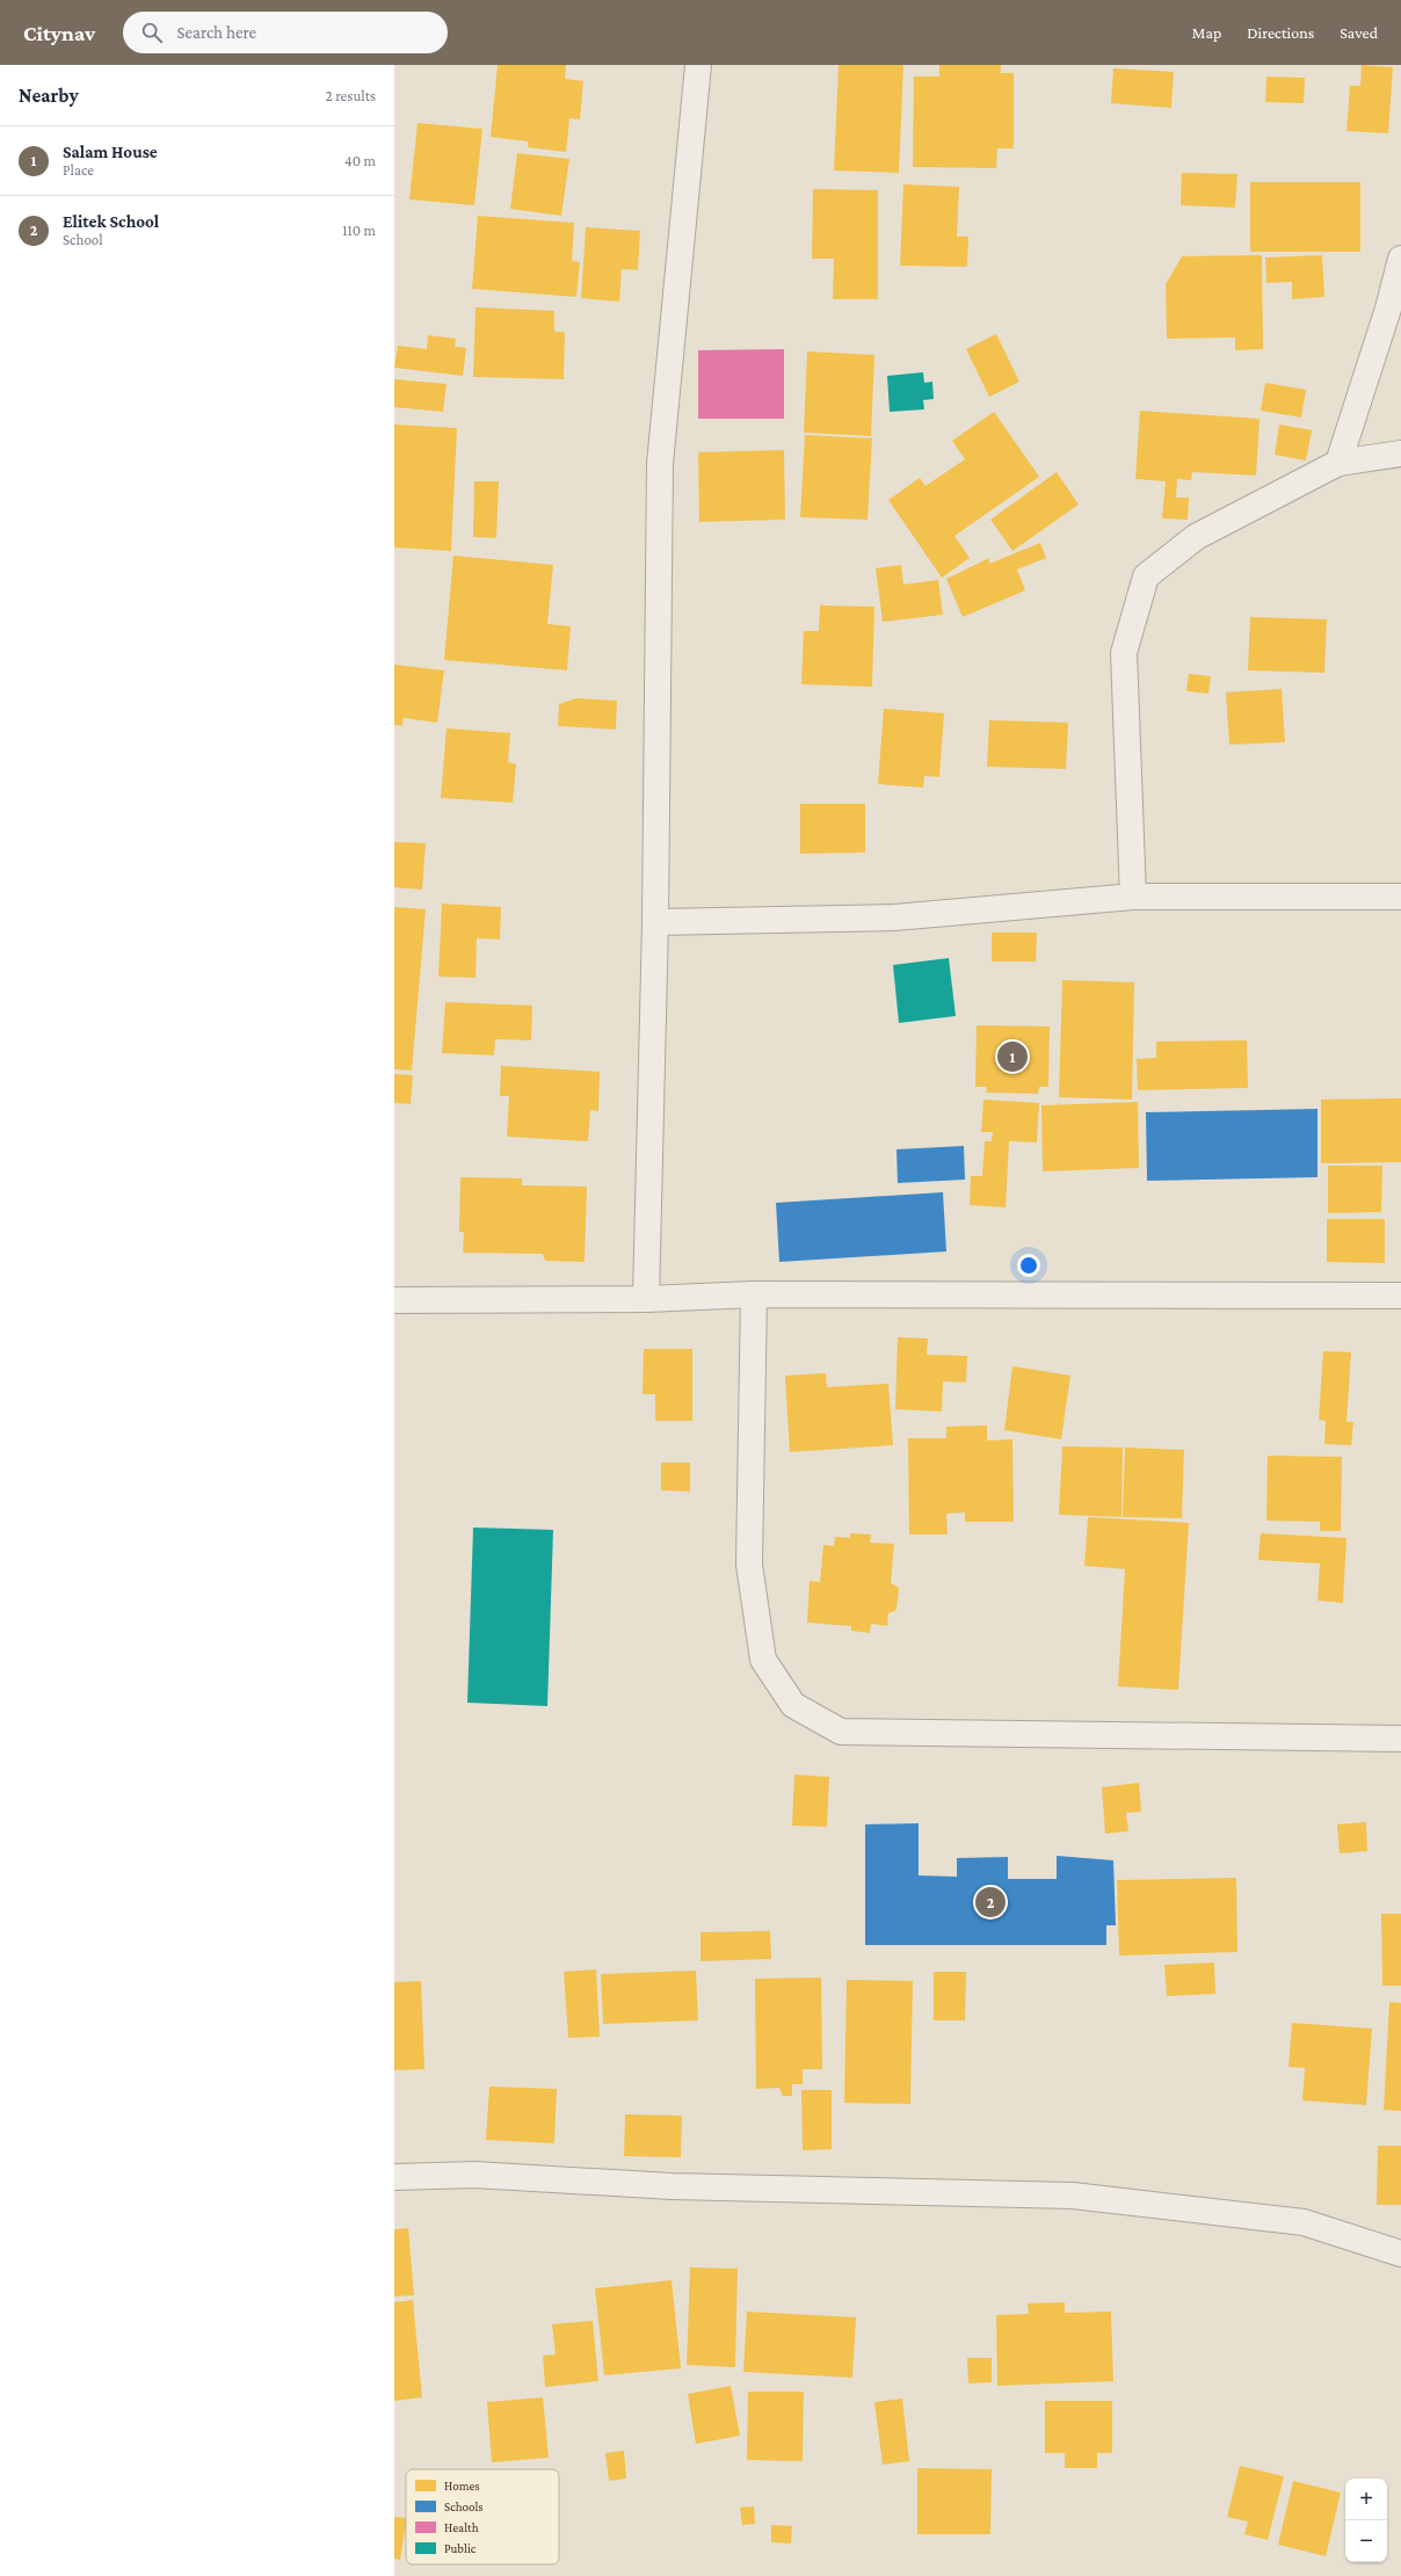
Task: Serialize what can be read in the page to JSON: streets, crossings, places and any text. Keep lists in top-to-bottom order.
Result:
{
  "legend": [
    "Homes",
    "Schools",
    "Health",
    "Public"
  ],
  "page": {
    "header": "Citynav",
    "search": "Search here",
    "nav": ["Map", "Directions", "Saved"],
    "heading": ["Nearby", "2 results"],
    "list": [
      {
        "mark": "1",
        "name": "Salam House",
        "note": "Place",
        "value": "40 m"
      },
      {
        "mark": "2",
        "name": "Elitek School",
        "note": "School",
        "value": "110 m"
      }
    ],
    "pins": ["1", "2"],
    "map_buttons": ["+", "−"]
  }
}
